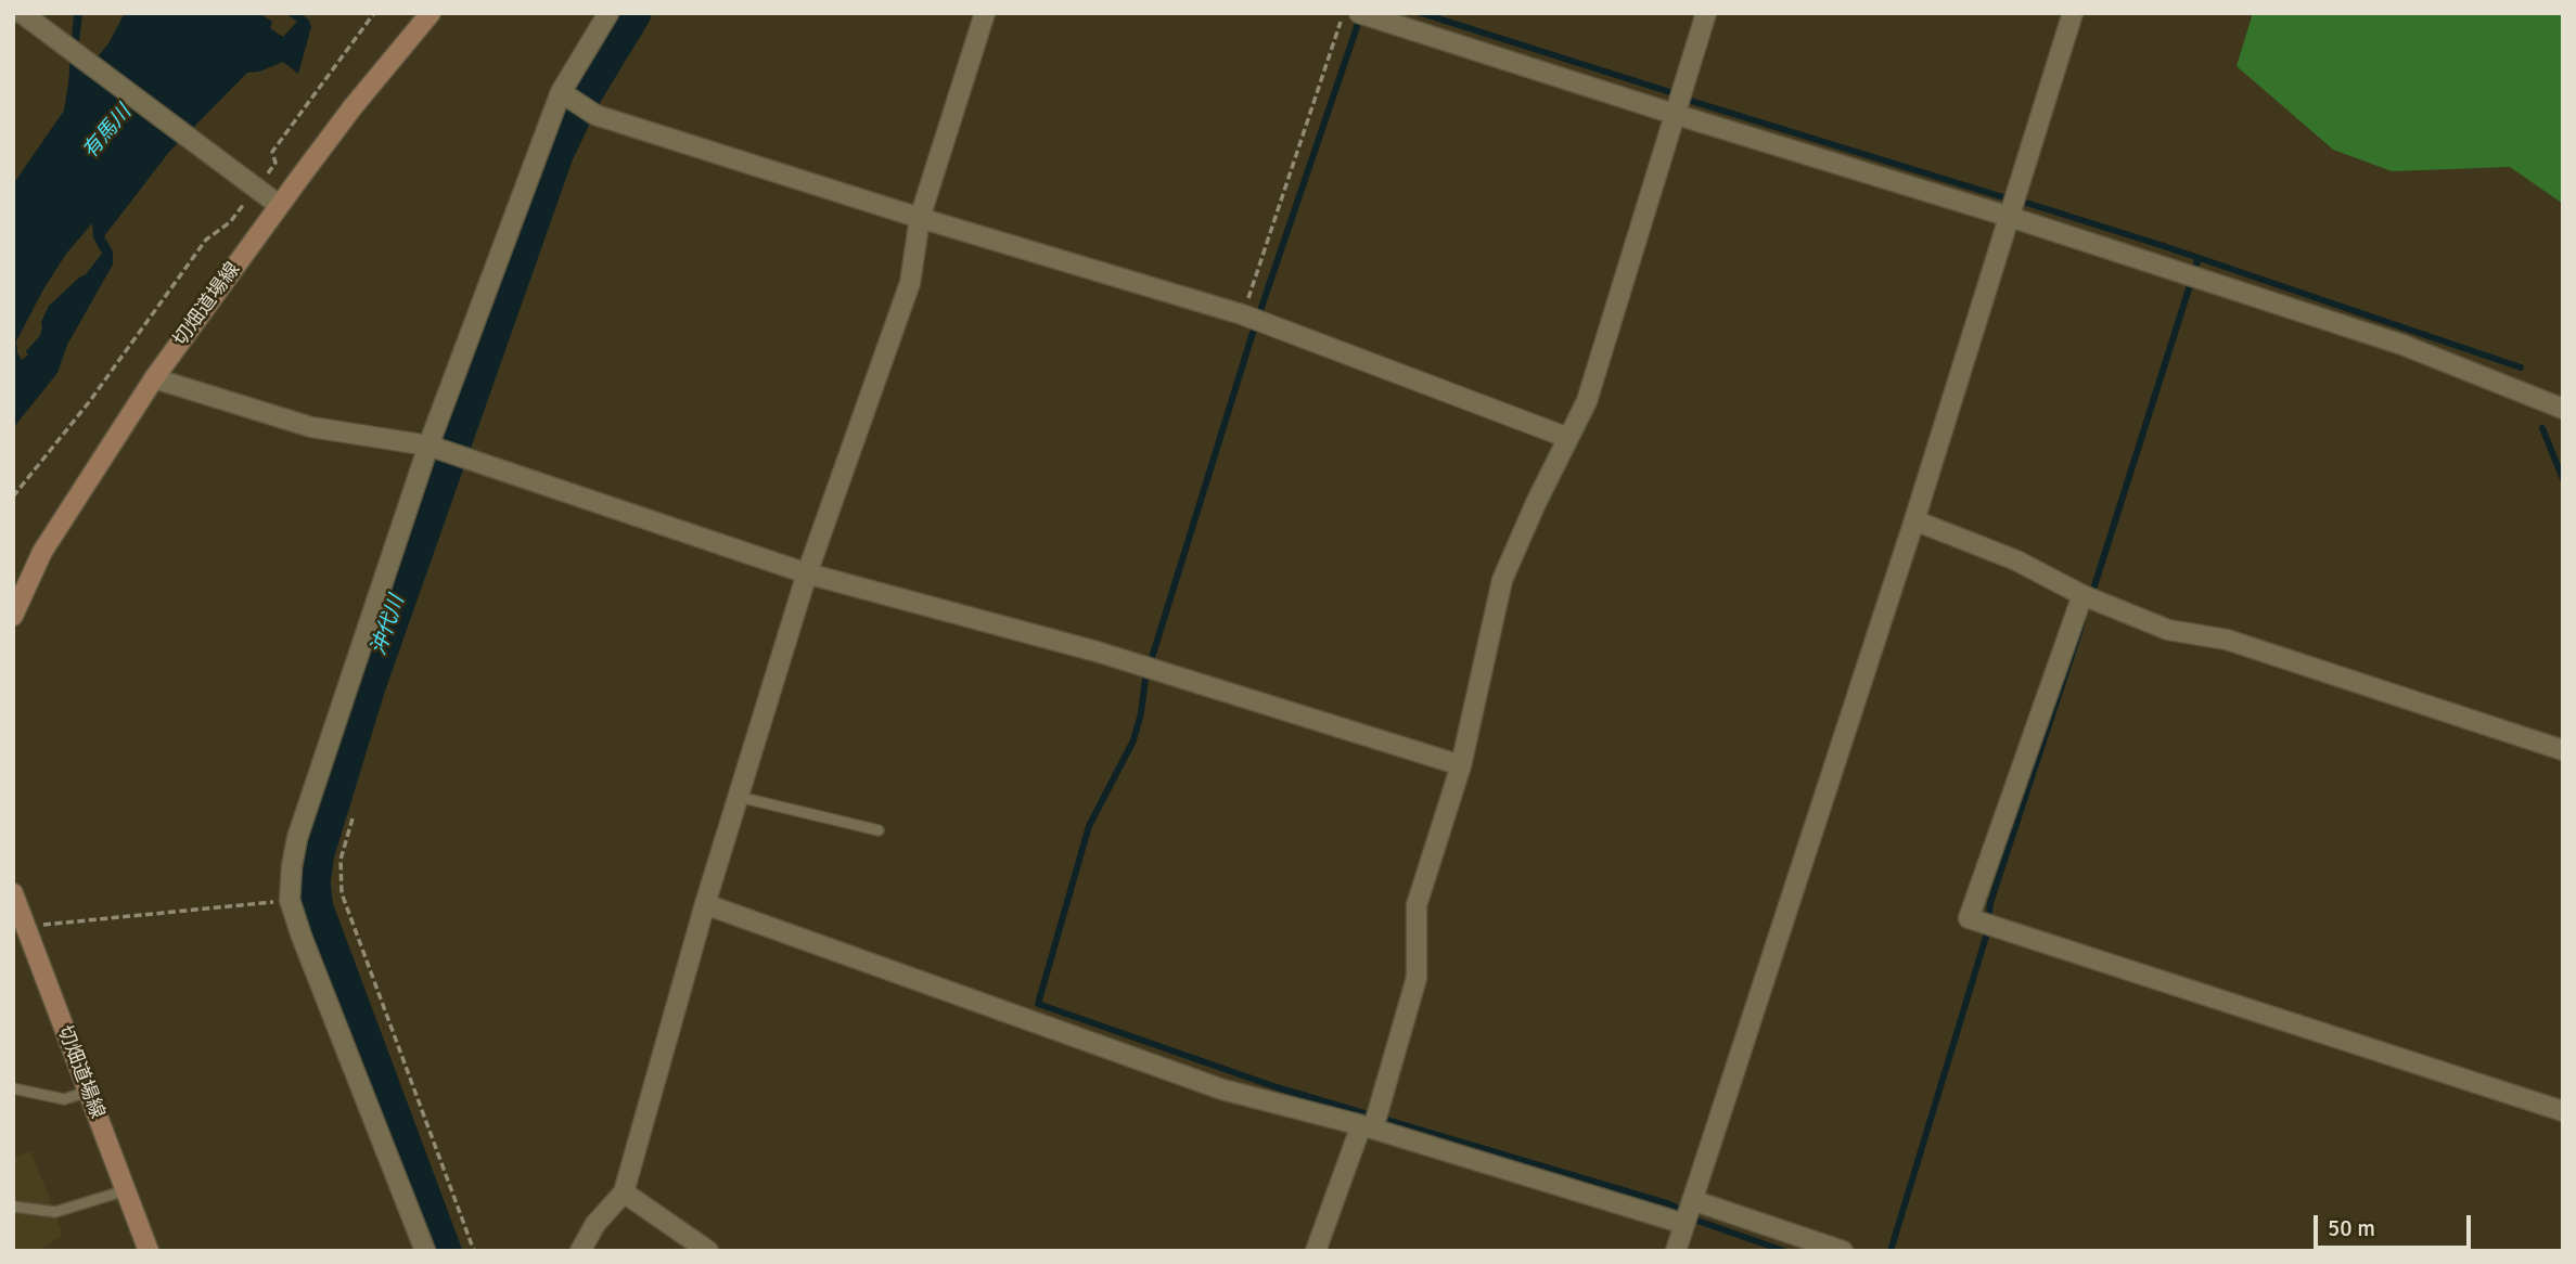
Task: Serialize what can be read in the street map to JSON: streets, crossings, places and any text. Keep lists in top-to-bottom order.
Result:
{
  "streets": {
    "main road": ["切畑道場線"]
  },
  "water": ["有馬川", "沖代川"],
  "scale_bar": "50 m"
}
